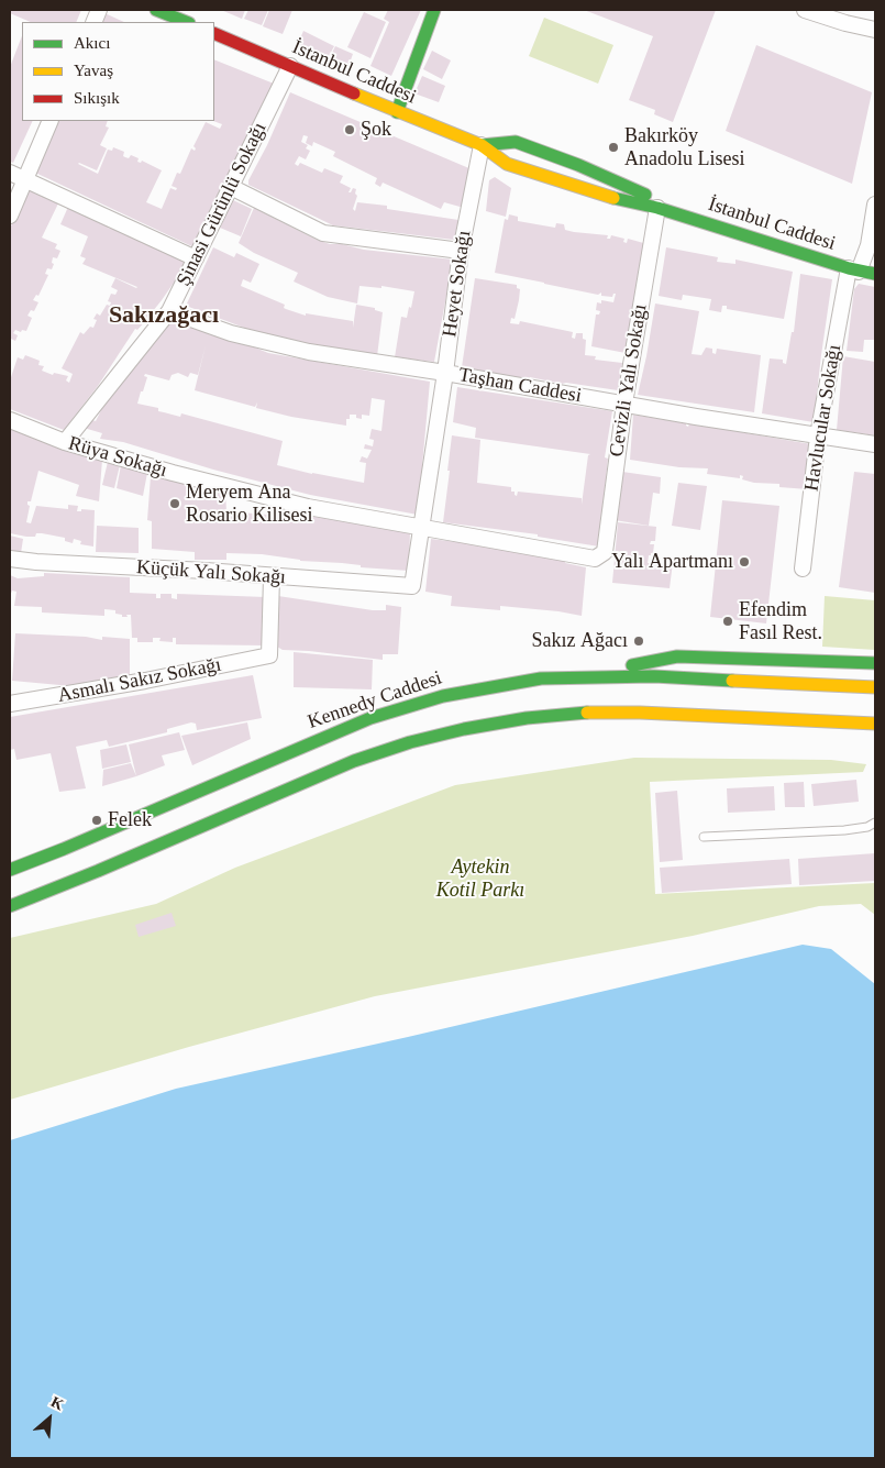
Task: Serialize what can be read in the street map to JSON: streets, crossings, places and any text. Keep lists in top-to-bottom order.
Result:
{
  "streets": {
    "main road": ["İstanbul Caddesi", "Kennedy Caddesi"],
    "street": [
      "Şinasi Gürünlü Sokağı",
      "Heyet Sokağı",
      "Cevizli Yalı Sokağı",
      "Taşhan Caddesi",
      "Havlucular Sokağı",
      "Rüya Sokağı",
      "Küçük Yalı Sokağı",
      "Asmalı Sakız Sokağı"
    ]
  },
  "crossings": [
    ["İstanbul Caddesi", "Şinasi Gürünlü Sokağı"],
    ["İstanbul Caddesi", "Heyet Sokağı"],
    ["İstanbul Caddesi", "Cevizli Yalı Sokağı"],
    ["İstanbul Caddesi", "Havlucular Sokağı"],
    ["Şinasi Gürünlü Sokağı", "Taşhan Caddesi"],
    ["Şinasi Gürünlü Sokağı", "Rüya Sokağı"],
    ["Heyet Sokağı", "Taşhan Caddesi"],
    ["Heyet Sokağı", "Rüya Sokağı"],
    ["Heyet Sokağı", "Küçük Yalı Sokağı"],
    ["Cevizli Yalı Sokağı", "Taşhan Caddesi"],
    ["Cevizli Yalı Sokağı", "Rüya Sokağı"],
    ["Taşhan Caddesi", "Havlucular Sokağı"],
    ["Küçük Yalı Sokağı", "Asmalı Sakız Sokağı"]
  ],
  "districts": ["Sakızağacı"],
  "parks": ["Aytekin Kotil Parkı"],
  "places": [
    "Şok",
    "Bakırköy Anadolu Lisesi",
    "Meryem Ana Rosario Kilisesi",
    "Yalı Apartmanı",
    "Efendim Fasıl Rest.",
    "Sakız Ağacı",
    "Felek"
  ],
  "legend": ["Akıcı", "Yavaş", "Sıkışık"],
  "north": "top right"
}
